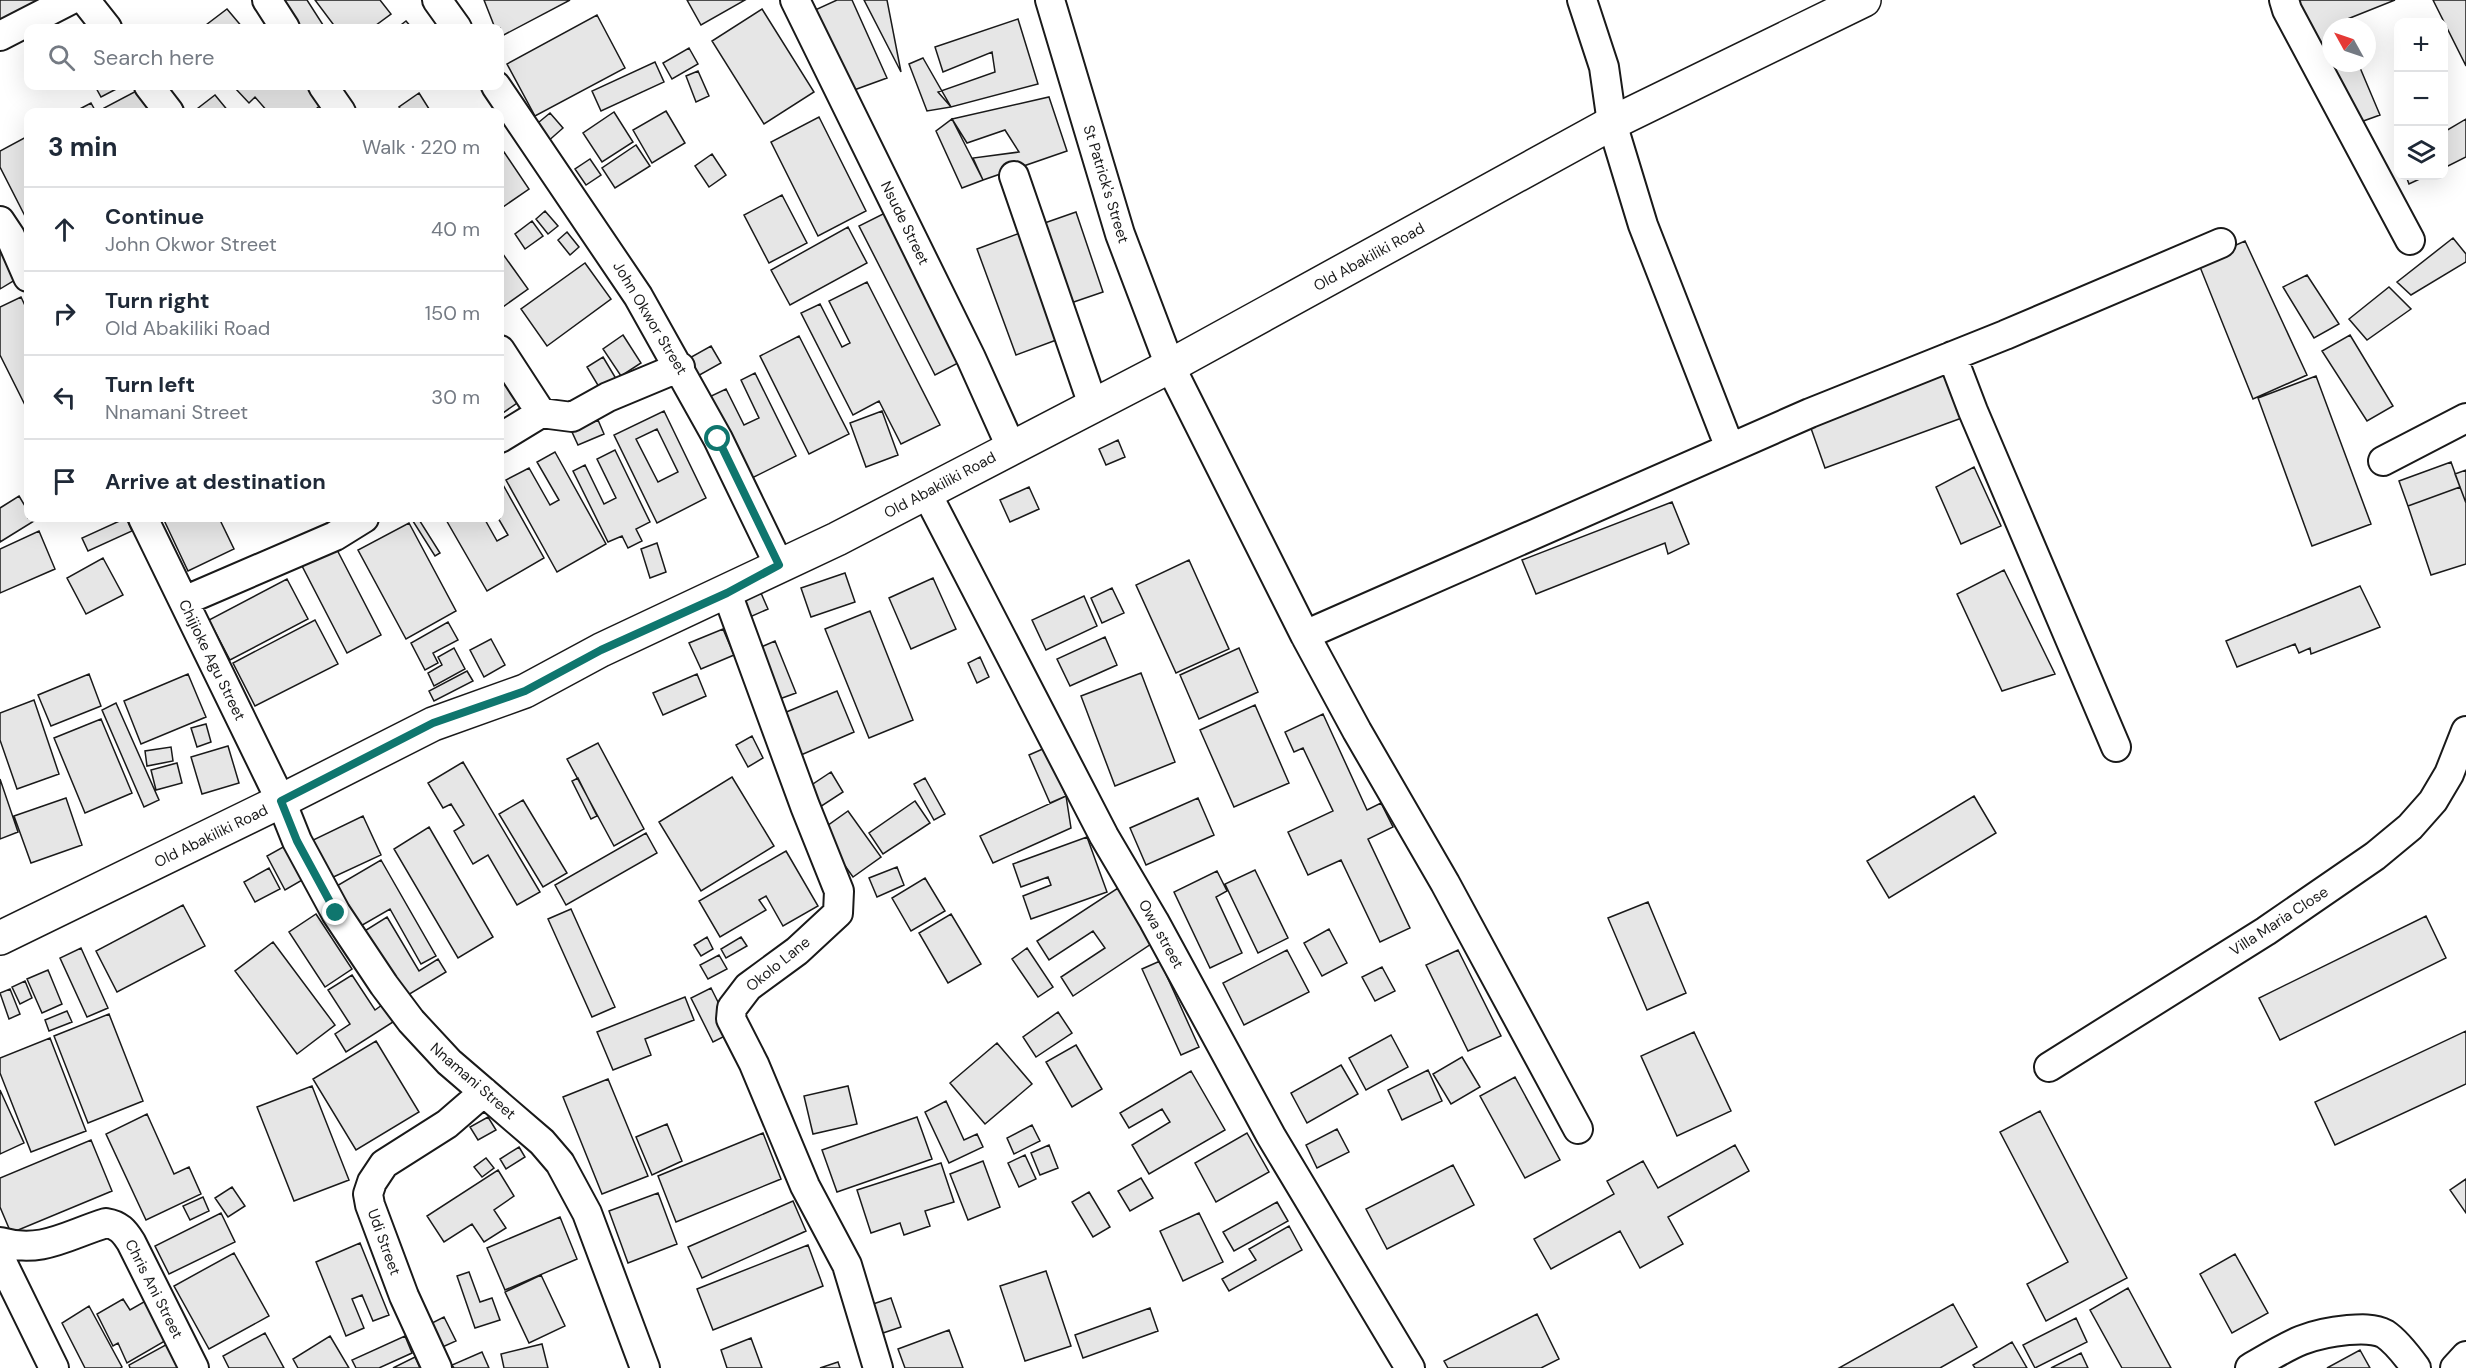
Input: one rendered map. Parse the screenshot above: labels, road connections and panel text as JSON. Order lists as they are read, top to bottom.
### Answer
{
  "streets": {
    "main road": ["Old Abakiliki Road"],
    "street": [
      "St Patrick's Street",
      "Nsude Street",
      "John Okwor Street",
      "Chijioke Agu Street",
      "Villa Maria Close",
      "Owa street",
      "Okolo Lane",
      "Nnamani Street",
      "Udi Street",
      "Chris Ani Street"
    ]
  },
  "crossings": [
    ["St Patrick's Street", "Old Abakiliki Road"],
    ["Nsude Street", "Old Abakiliki Road"],
    ["Old Abakiliki Road", "John Okwor Street"],
    ["Old Abakiliki Road", "Chijioke Agu Street"],
    ["Old Abakiliki Road", "Owa street"],
    ["Old Abakiliki Road", "Okolo Lane"],
    ["Old Abakiliki Road", "Nnamani Street"],
    ["Chijioke Agu Street", "Nnamani Street"],
    ["Nnamani Street", "Udi Street"]
  ],
  "north": "top left",
  "page": {
    "map_buttons": ["+", "−"],
    "search": "Search here",
    "heading": ["3 min", "Walk · 220 m"],
    "list": [
      ["Continue", "John Okwor Street", "40 m"],
      ["Turn right", "Old Abakiliki Road", "150 m"],
      ["Turn left", "Nnamani Street", "30 m"],
      "Arrive at destination"
    ]
  }
}
